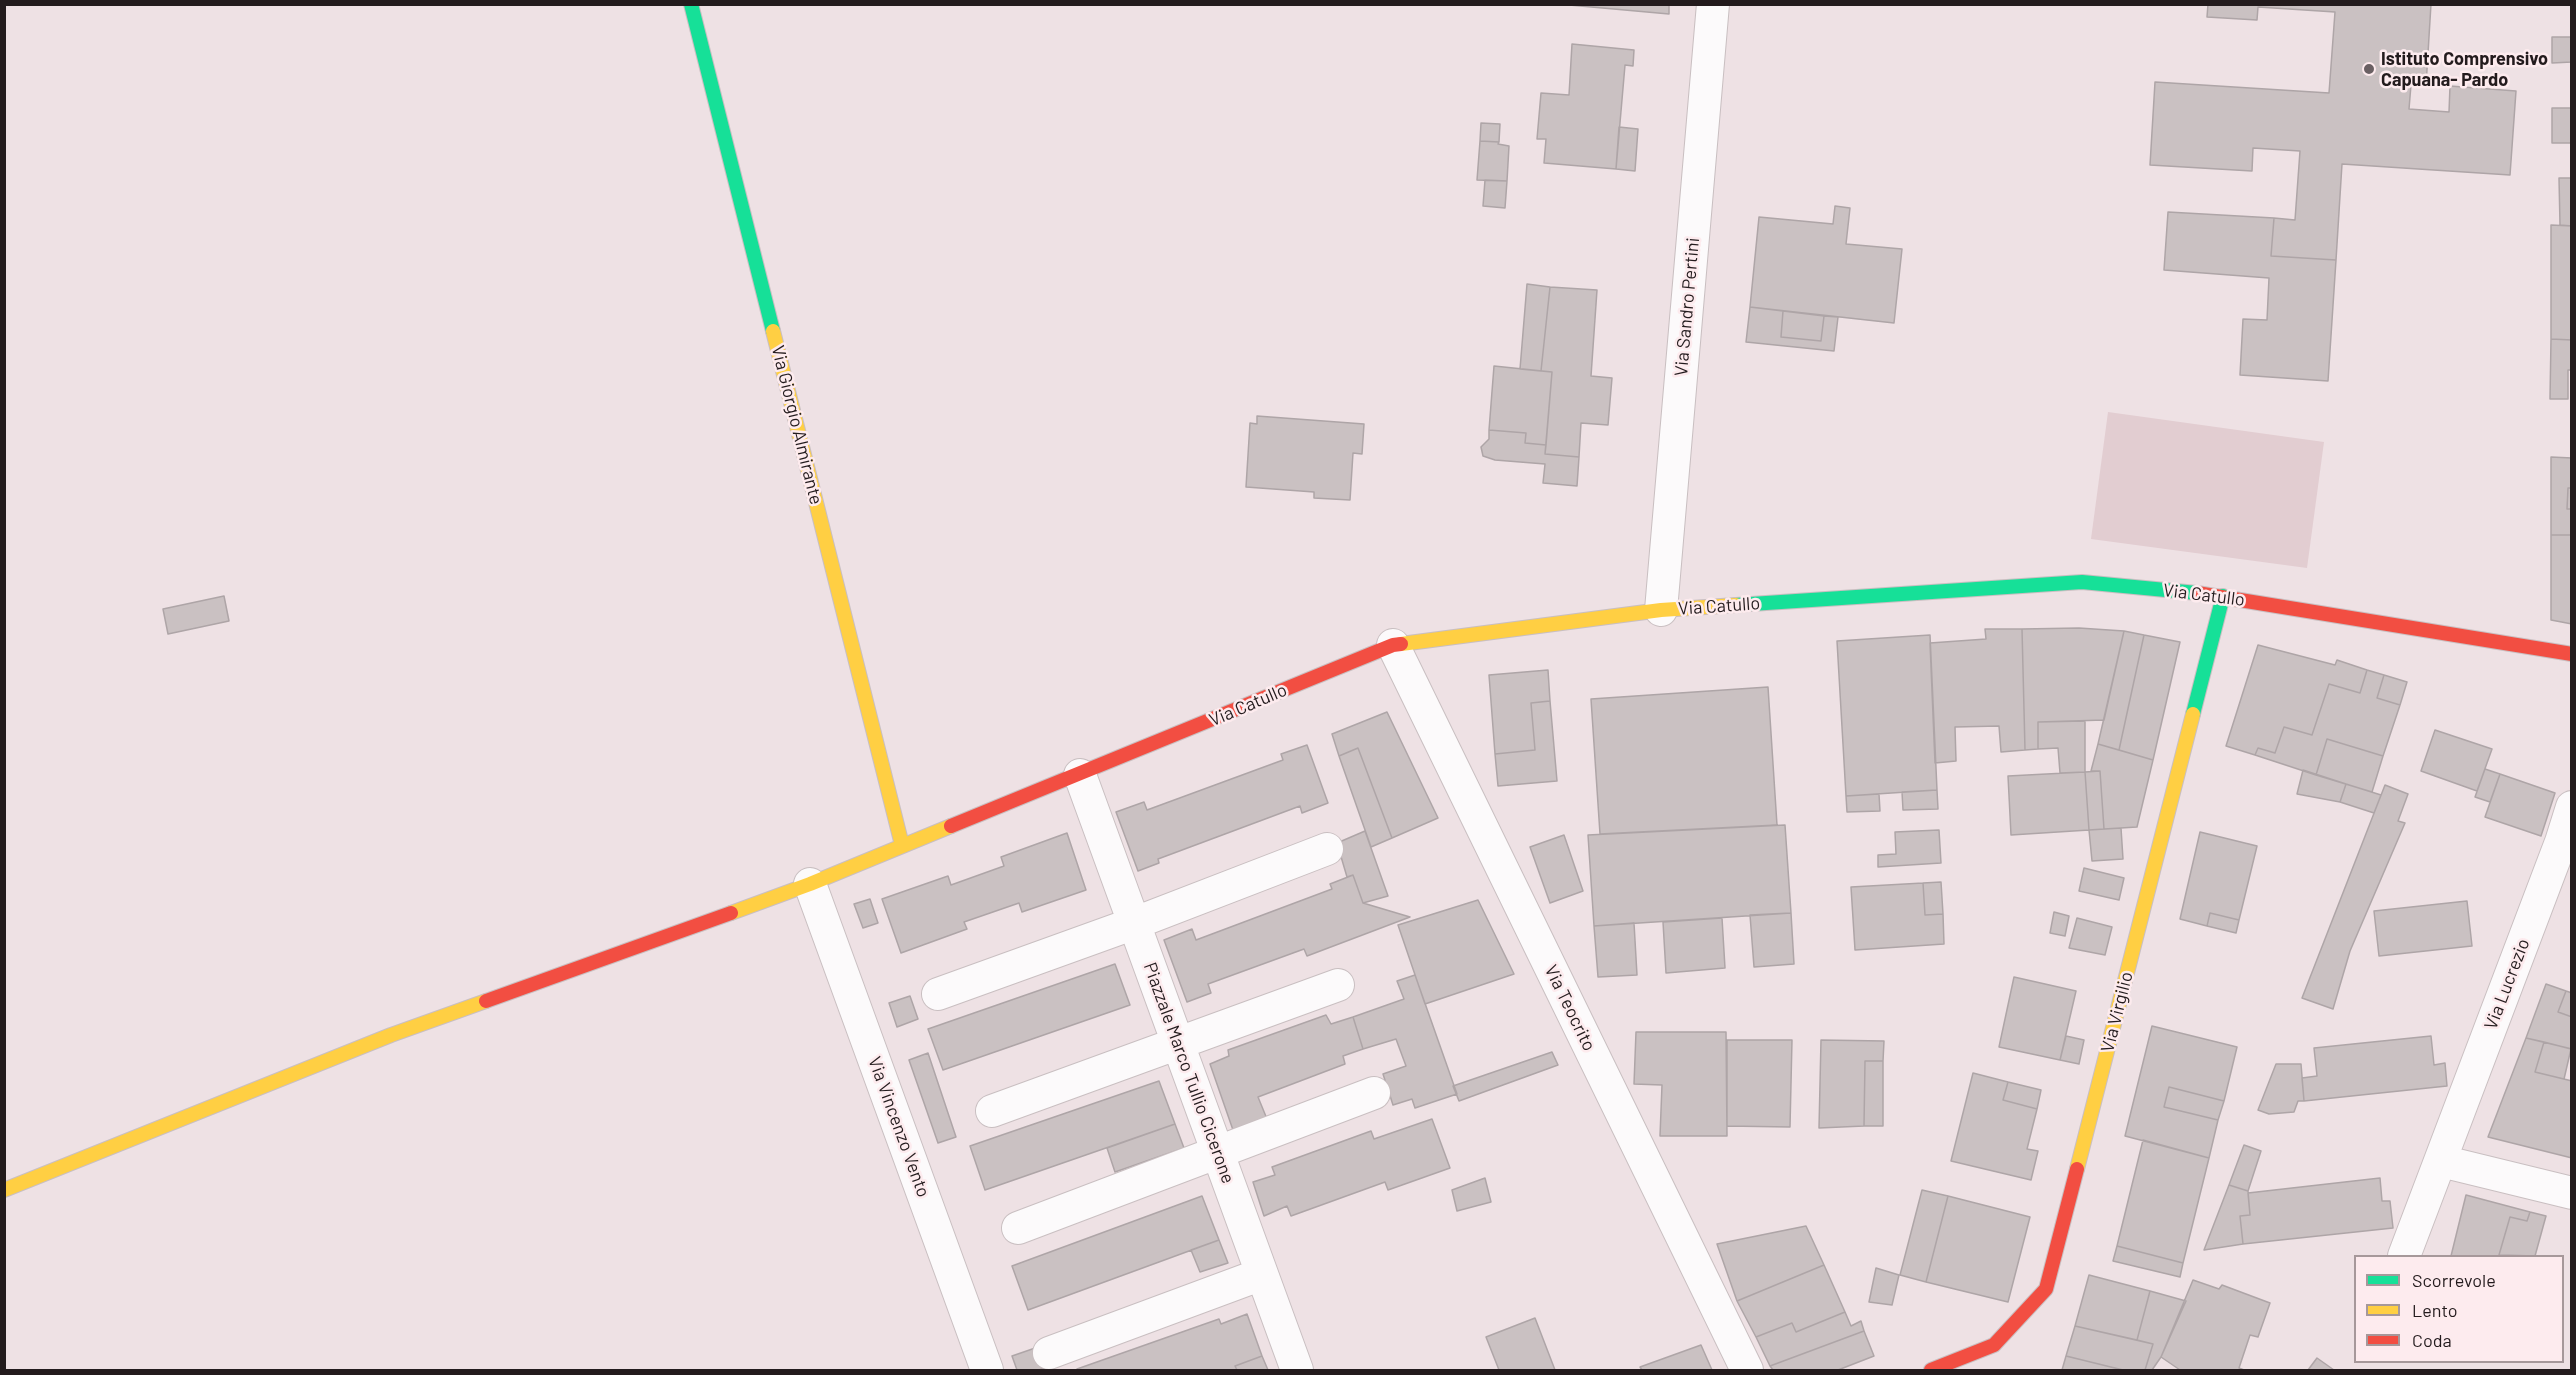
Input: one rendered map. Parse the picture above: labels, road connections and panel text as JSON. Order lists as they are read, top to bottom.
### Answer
{
  "streets": {
    "street": [
      "Via Sandro Pertini",
      "Via Giorgio Almirante",
      "Via Catullo",
      "Via Lucrezio",
      "Via Teocrito",
      "Via Virgilio",
      "Piazzale Marco Tullio Cicerone",
      "Via Vincenzo Vento"
    ]
  },
  "crossings": [
    ["Via Sandro Pertini", "Via Catullo"],
    ["Via Giorgio Almirante", "Via Catullo"],
    ["Via Catullo", "Via Teocrito"],
    ["Via Catullo", "Via Virgilio"],
    ["Via Catullo", "Piazzale Marco Tullio Cicerone"],
    ["Via Catullo", "Via Vincenzo Vento"]
  ],
  "places": ["Istituto Comprensivo Capuana- Pardo"],
  "legend": ["Scorrevole", "Lento", "Coda"]
}
